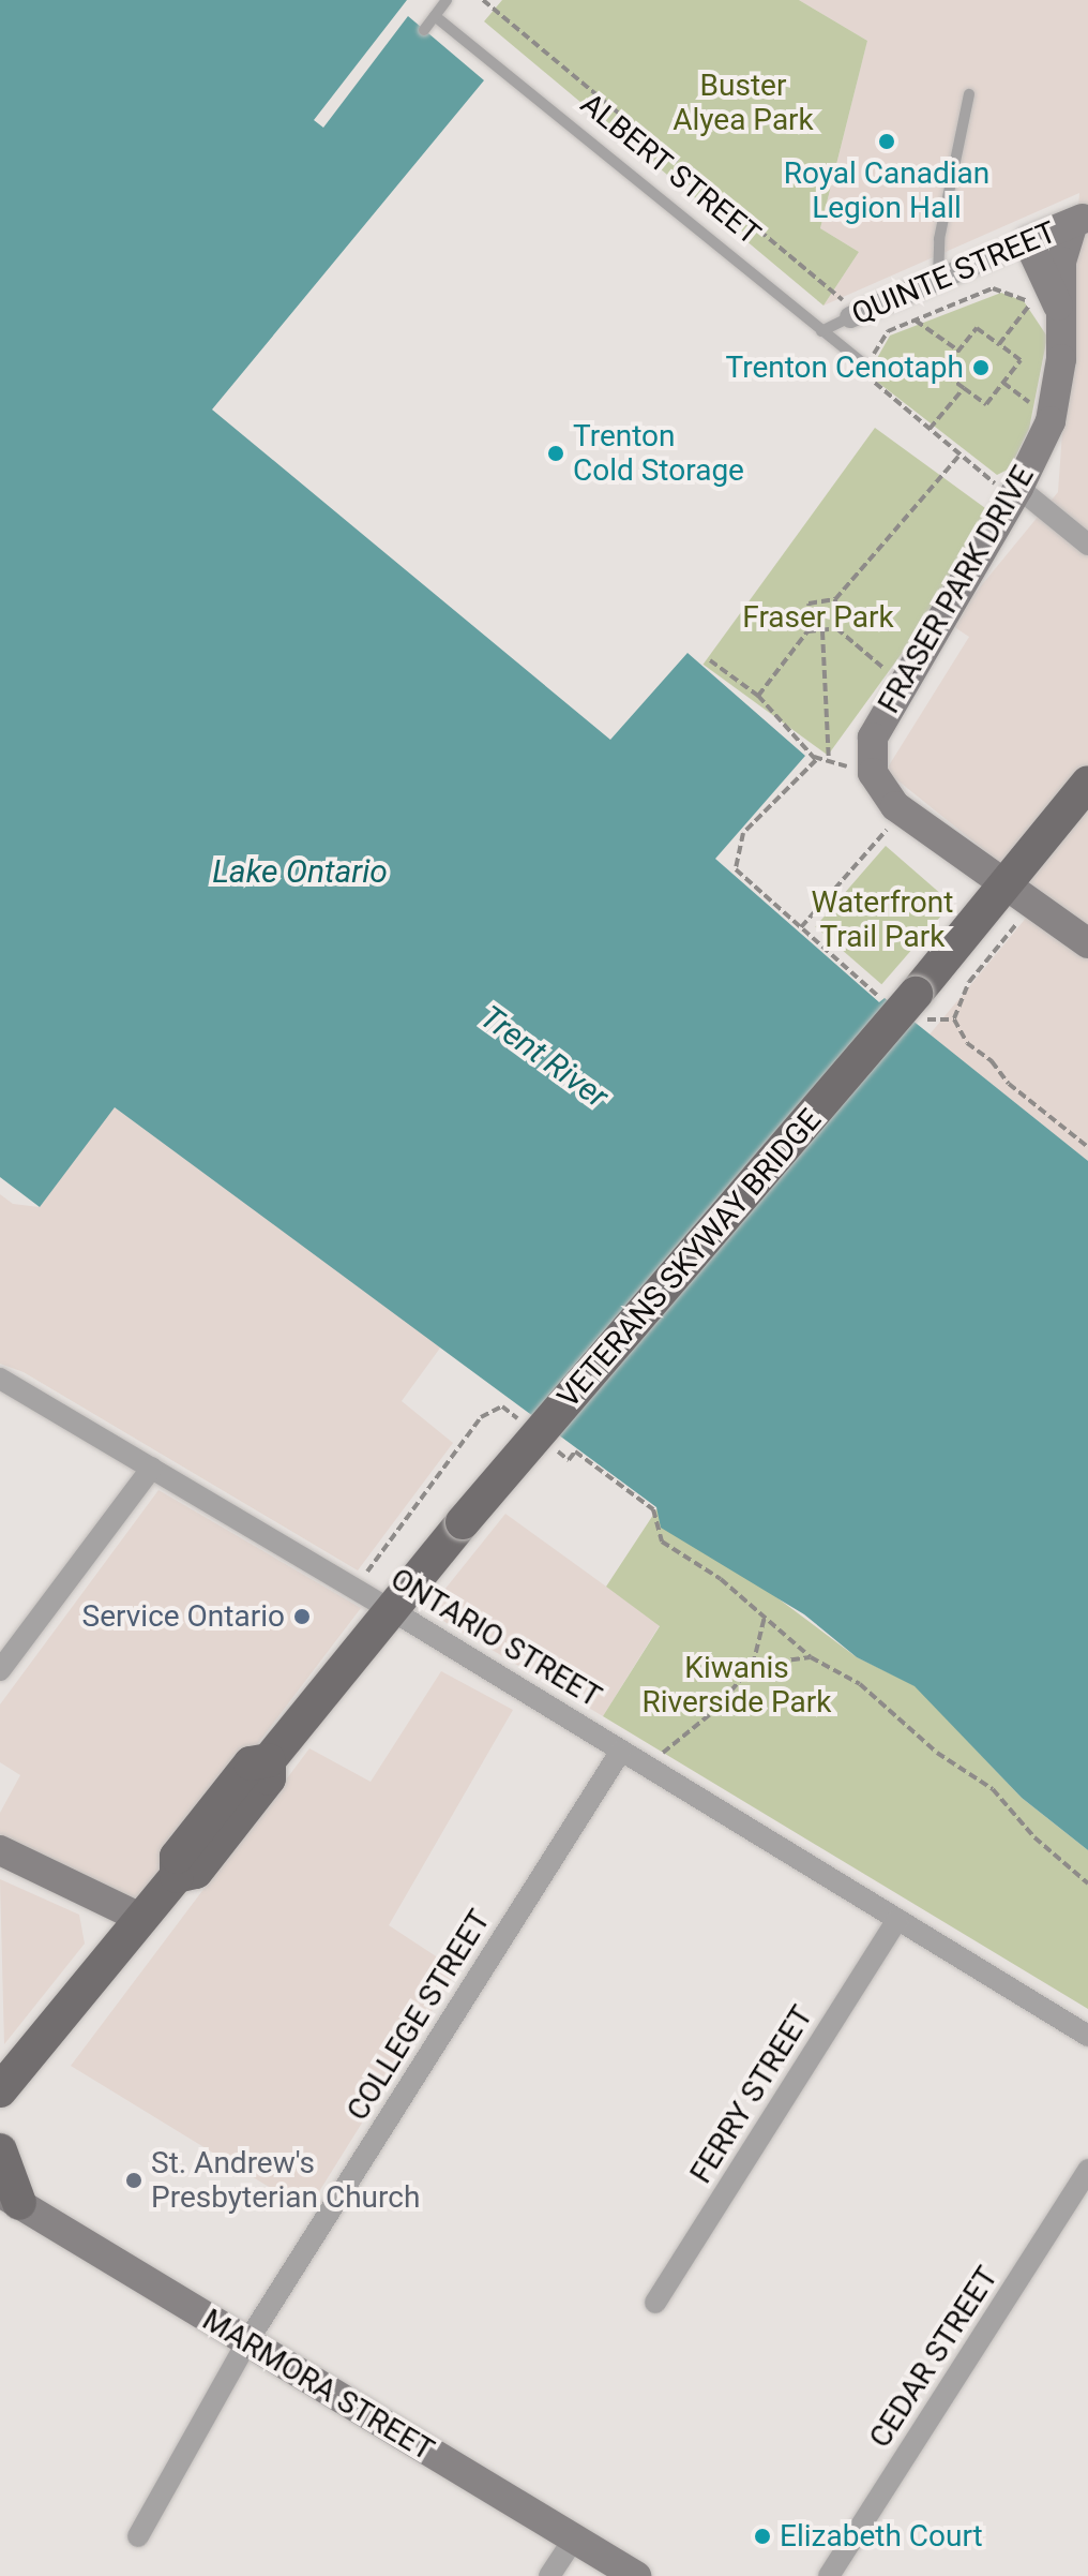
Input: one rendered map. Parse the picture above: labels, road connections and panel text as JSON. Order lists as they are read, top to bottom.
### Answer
{
  "streets": {
    "main road": ["VETERANS SKYWAY BRIDGE"],
    "street": [
      "QUINTE STREET",
      "FRASER PARK DRIVE",
      "ONTARIO STREET",
      "COLLEGE STREET",
      "FERRY STREET",
      "CEDAR STREET",
      "MARMORA STREET"
    ],
    "lane": ["ALBERT STREET"]
  },
  "crossings": [
    ["ALBERT STREET", "QUINTE STREET"],
    ["QUINTE STREET", "FRASER PARK DRIVE"],
    ["FRASER PARK DRIVE", "VETERANS SKYWAY BRIDGE"],
    ["VETERANS SKYWAY BRIDGE", "ONTARIO STREET"],
    ["ONTARIO STREET", "COLLEGE STREET"],
    ["ONTARIO STREET", "FERRY STREET"],
    ["COLLEGE STREET", "MARMORA STREET"]
  ],
  "water": ["Lake Ontario", "Trent River"],
  "parks": [
    "Buster Alyea Park",
    "Fraser Park",
    "Waterfront Trail Park",
    "Kiwanis Riverside Park"
  ],
  "places": [
    "Royal Canadian Legion Hall",
    "Trenton Cenotaph",
    "Trenton Cold Storage",
    "Service Ontario",
    "St. Andrew's Presbyterian Church",
    "Elizabeth Court"
  ]
}
